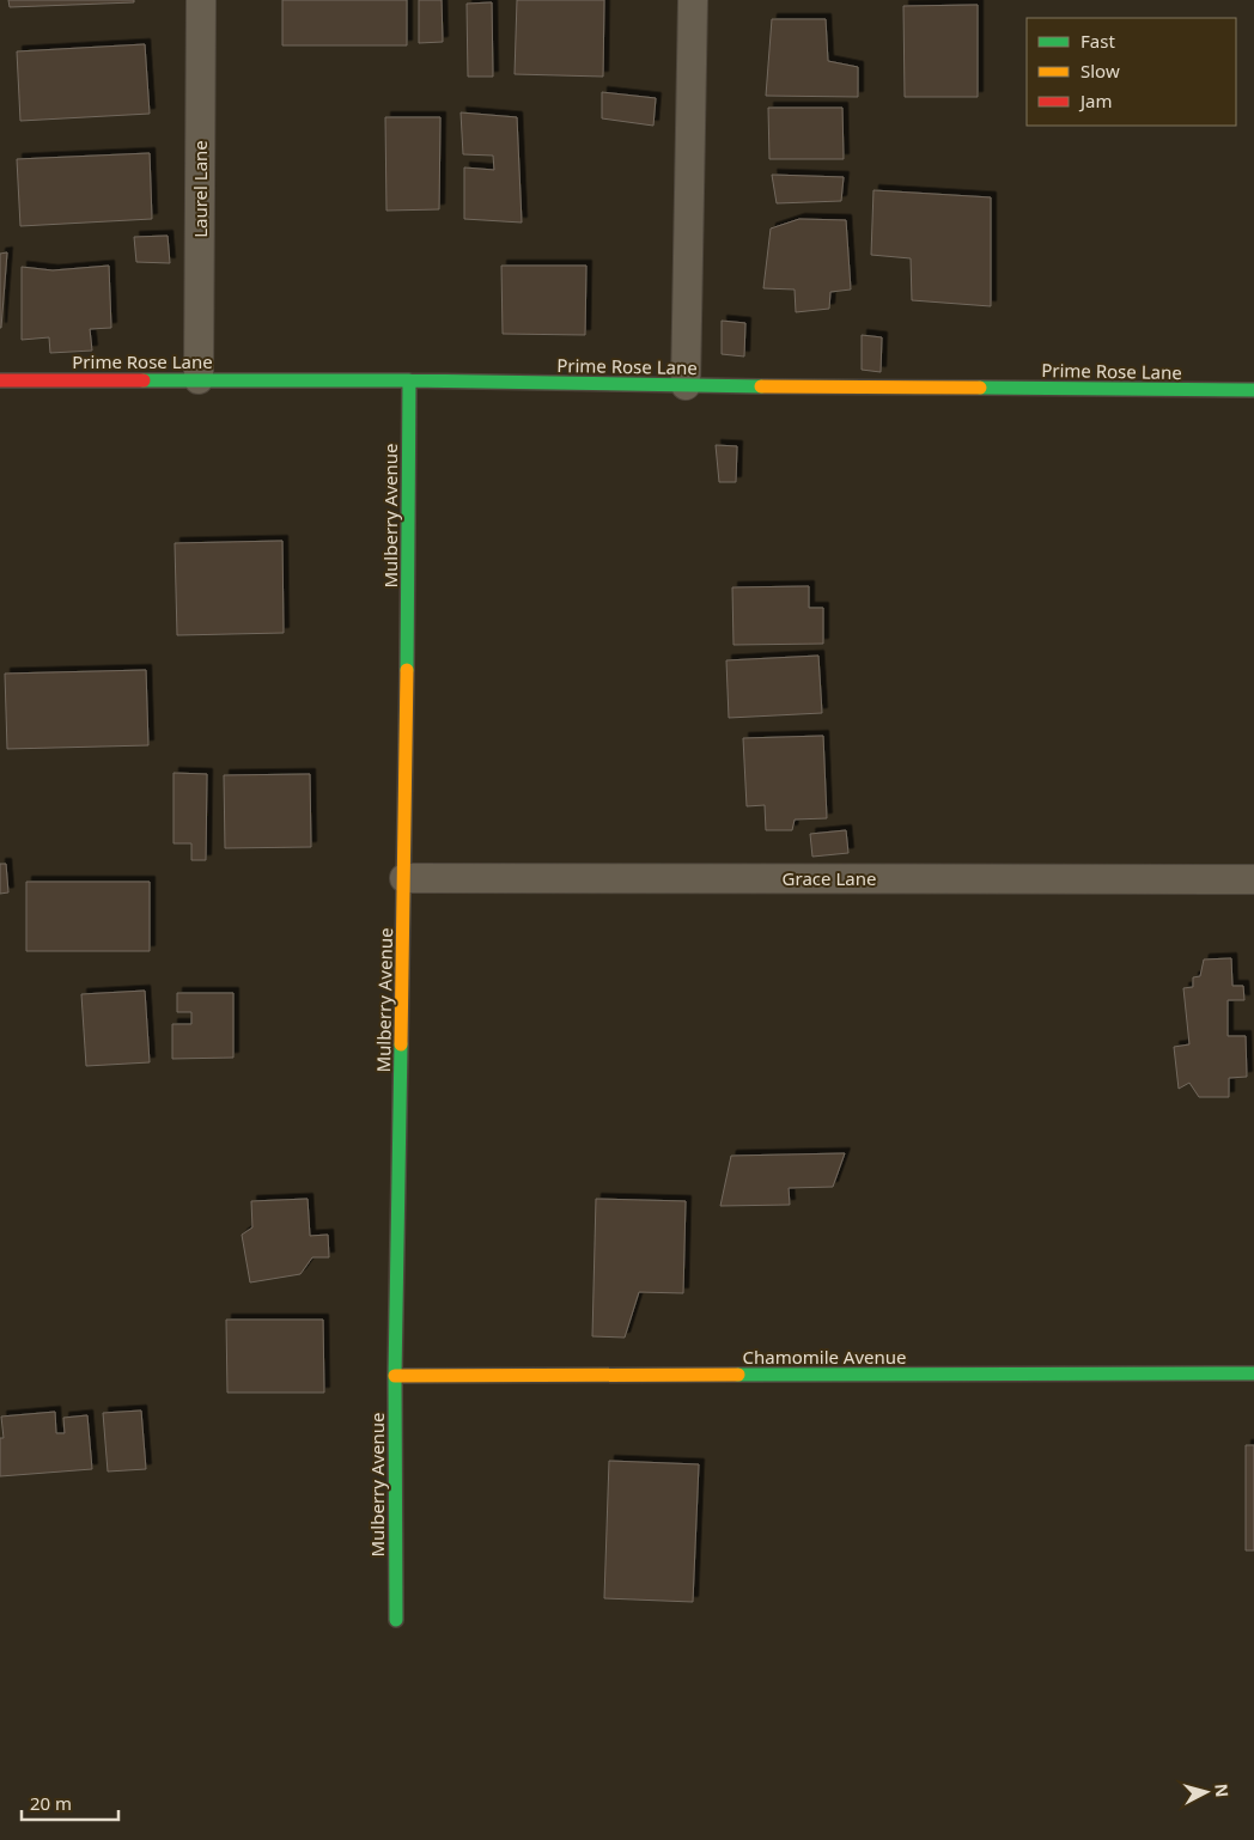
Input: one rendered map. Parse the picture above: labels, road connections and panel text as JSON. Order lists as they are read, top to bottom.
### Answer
{
  "streets": {
    "street": [
      "Laurel Lane",
      "Prime Rose Lane",
      "Mulberry Avenue",
      "Grace Lane",
      "Chamomile Avenue"
    ]
  },
  "crossings": [
    ["Laurel Lane", "Prime Rose Lane"],
    ["Prime Rose Lane", "Mulberry Avenue"],
    ["Mulberry Avenue", "Grace Lane"],
    ["Mulberry Avenue", "Chamomile Avenue"]
  ],
  "legend": ["Fast", "Slow", "Jam"],
  "scale_bar": "20 m",
  "north": "right"
}
